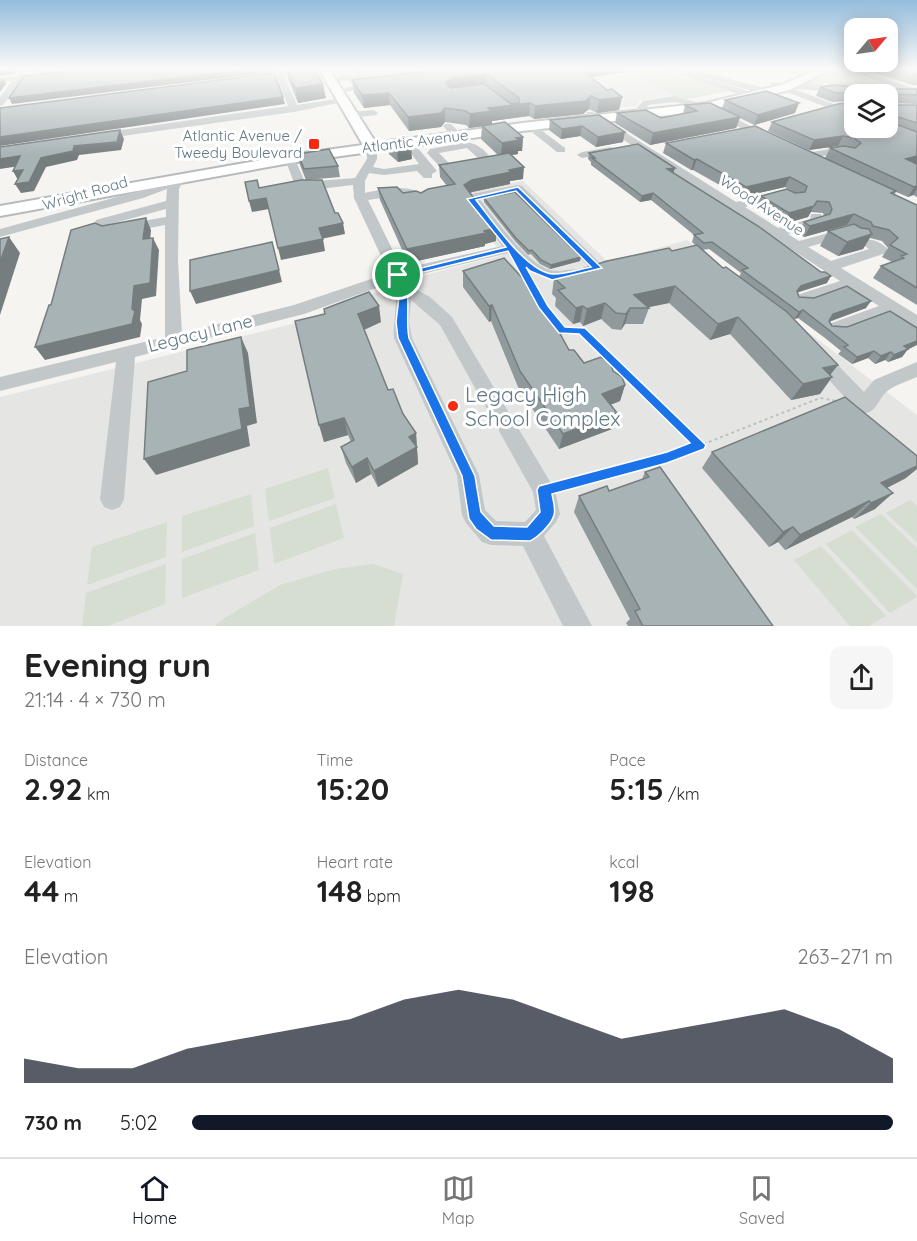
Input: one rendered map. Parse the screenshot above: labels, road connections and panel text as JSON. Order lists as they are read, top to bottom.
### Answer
{
  "streets": {
    "main road": ["Atlantic Avenue"],
    "street": ["Wright Road", "Wood Avenue", "Legacy Lane"]
  },
  "crossings": [
    ["Atlantic Avenue", "Wright Road"],
    ["Atlantic Avenue", "Wood Avenue"]
  ],
  "places": {
    "transit": ["Atlantic Avenue / Tweedy Boulevard"],
    "other": ["Legacy High School Complex"]
  },
  "north": "top right",
  "page": {
    "heading": ["Evening run", "21:14 · 4 × 730 m"],
    "stats": [
      ["Distance", "2.92 km"],
      ["Time", "15:20"],
      ["Pace", "5:15 /km"],
      ["Elevation", "44 m"],
      ["Heart rate", "148 bpm"],
      ["kcal", "198"]
    ],
    "chart": ["Elevation", "263–271 m"],
    "list": [
      {
        "name": "730 m",
        "note": "5:02"
      }
    ],
    "tabs": ["Home", "Map", "Saved"]
  }
}
